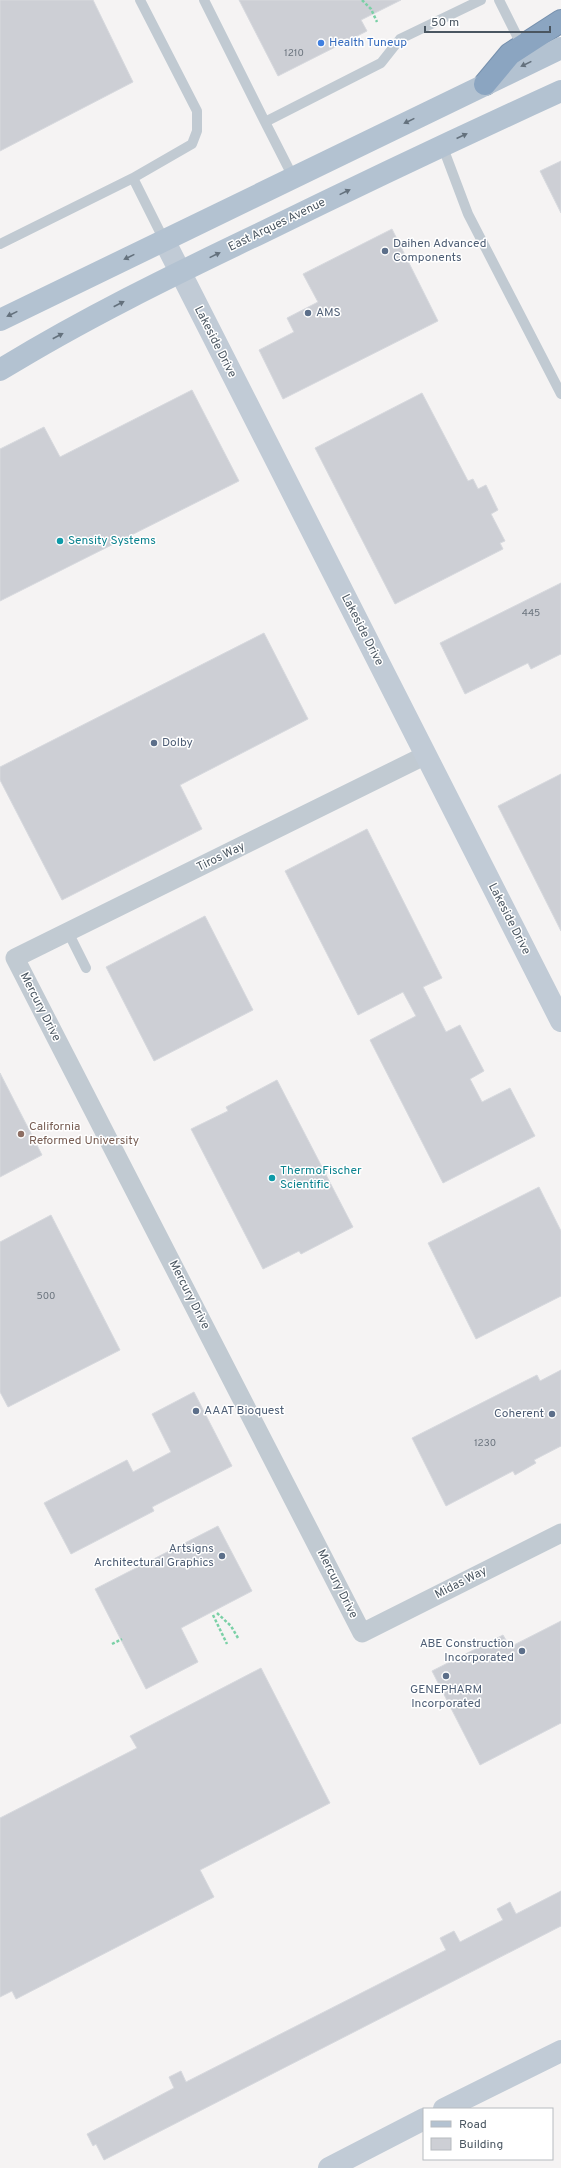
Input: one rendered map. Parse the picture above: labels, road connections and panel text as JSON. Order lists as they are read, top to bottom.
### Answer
{
  "streets": {
    "main road": ["East Arques Avenue"],
    "street": [
      "Lakeside Drive",
      "Tiros Way",
      "Mercury Drive",
      "Midas Way"
    ]
  },
  "crossings": [
    ["East Arques Avenue", "Lakeside Drive"],
    ["Lakeside Drive", "Tiros Way"],
    ["Tiros Way", "Mercury Drive"],
    ["Mercury Drive", "Midas Way"]
  ],
  "places": [
    "Health Tuneup",
    "Daihen Advanced Components",
    "AMS",
    "Sensity Systems",
    "Dolby",
    "California Reformed University",
    "ThermoFischer Scientific",
    "AAAT Bioquest",
    "Coherent",
    "Artsigns Architectural Graphics",
    "ABE Construction Incorporated",
    "GENEPHARM Incorporated"
  ],
  "house_numbers": [
    "1210",
    "445",
    "500",
    "1230"
  ],
  "legend": ["Road", "Building"],
  "scale_bar": "50 m"
}
